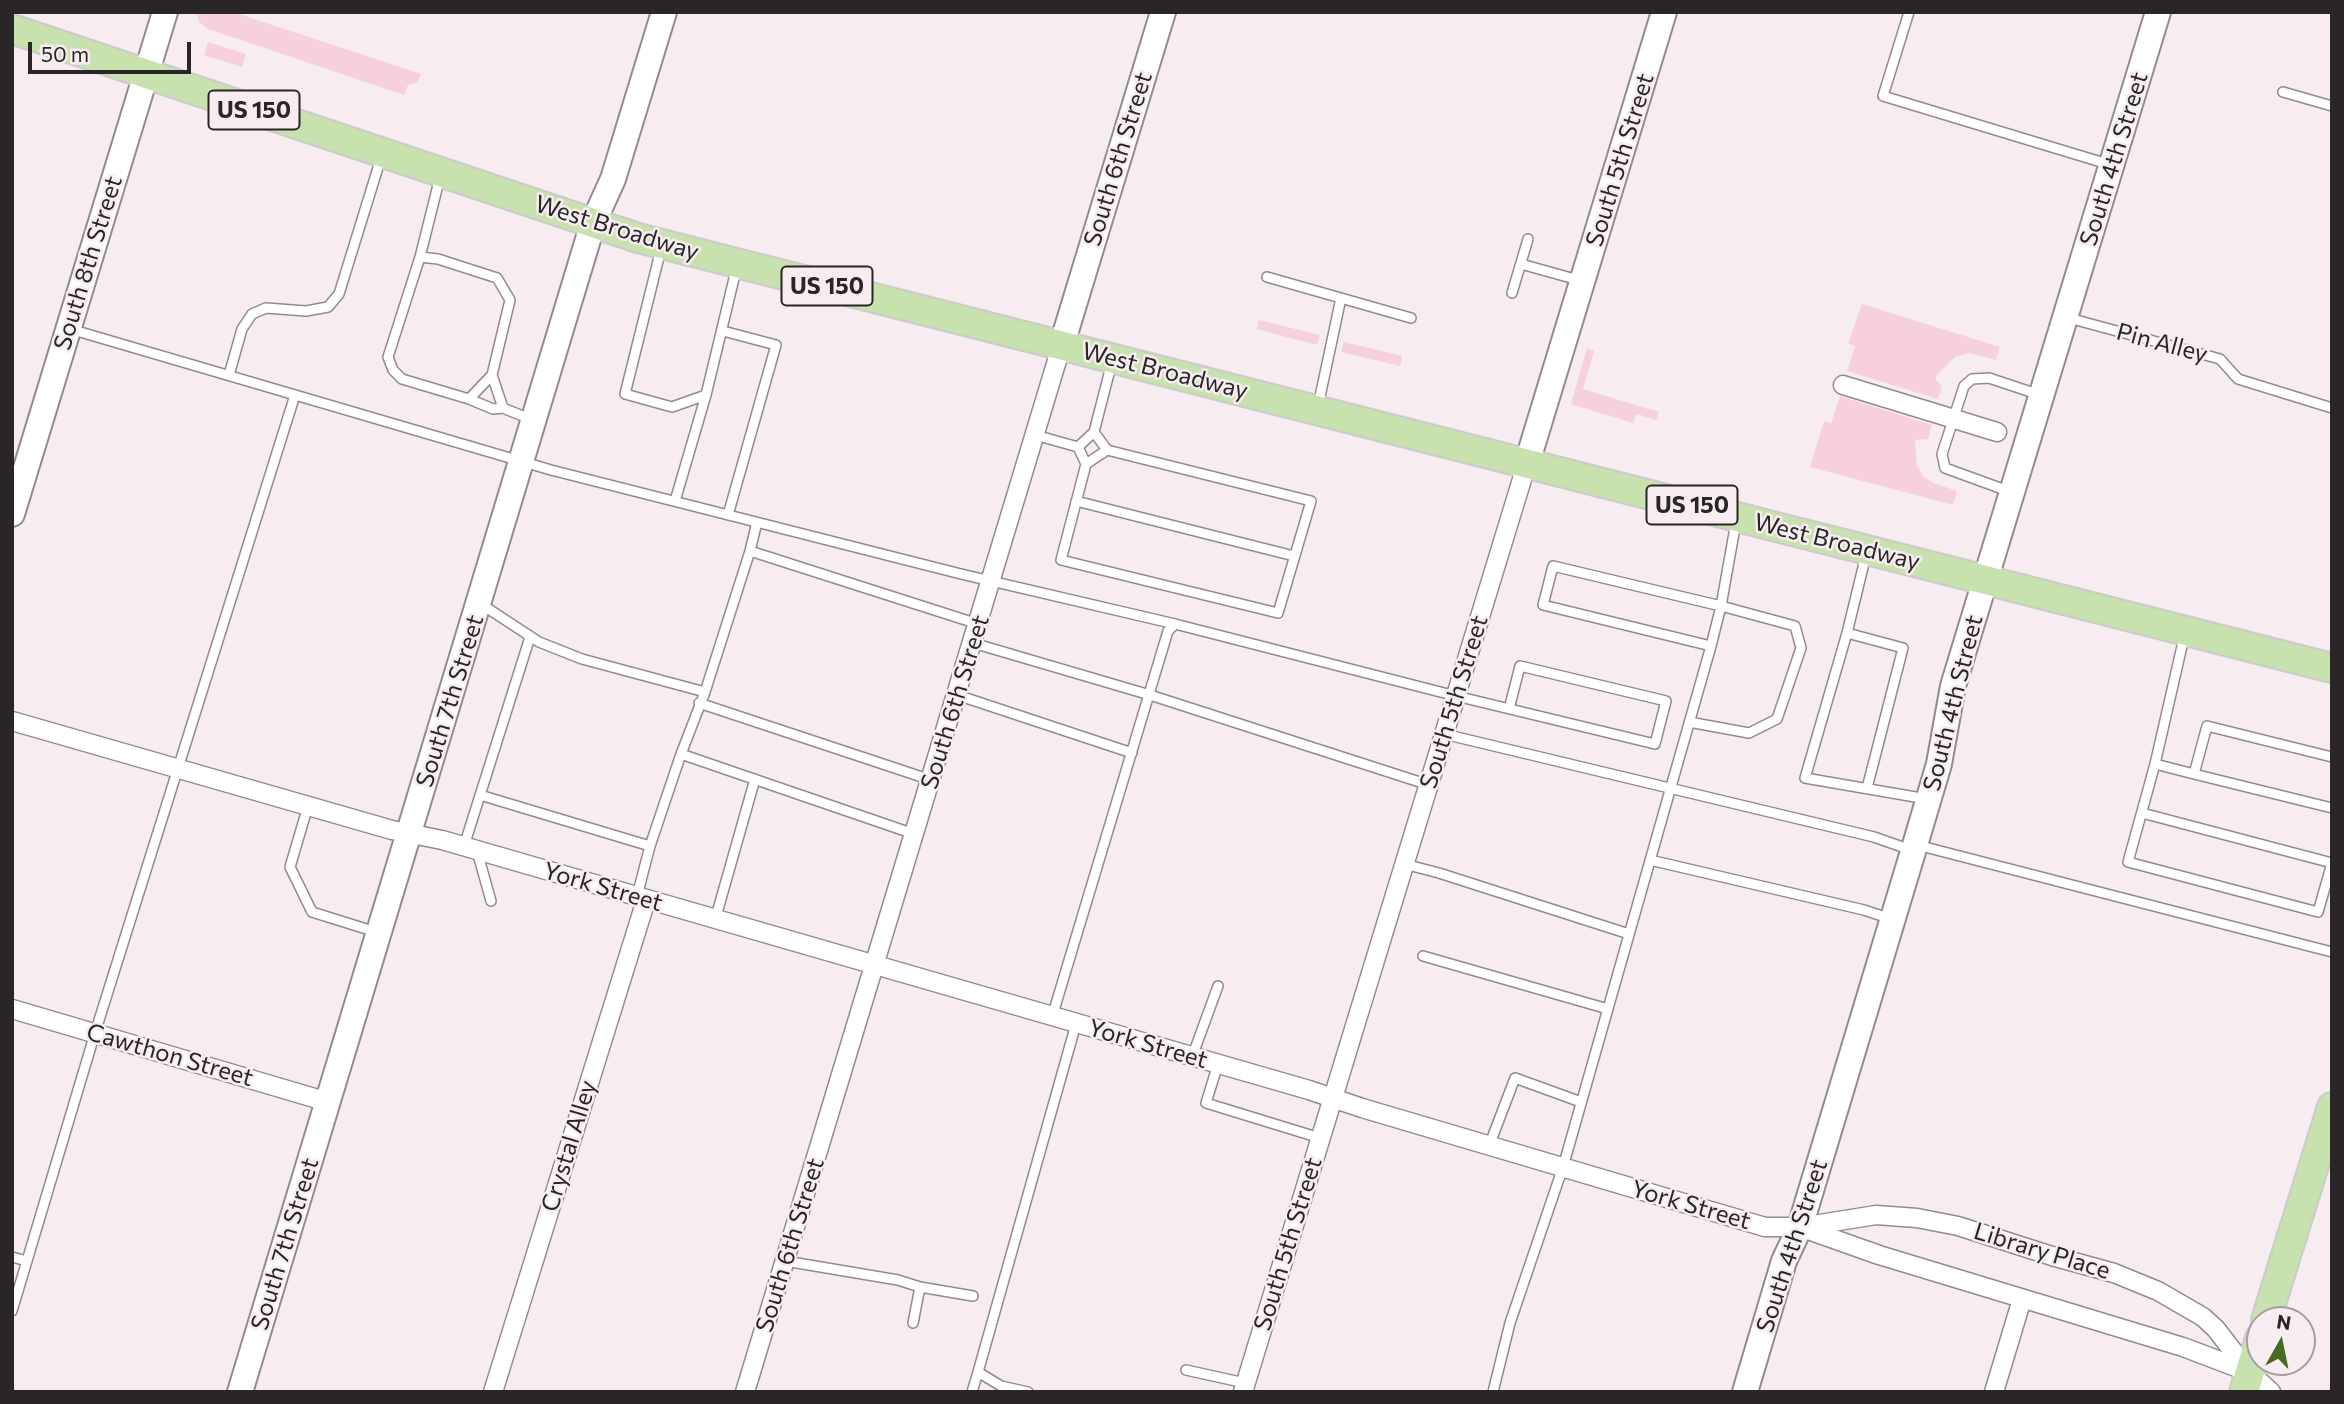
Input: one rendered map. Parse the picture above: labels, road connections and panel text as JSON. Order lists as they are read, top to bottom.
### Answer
{
  "streets": {
    "main road": ["US 150", "West Broadway"],
    "street": [
      "South 6th Street",
      "South 4th Street",
      "South 5th Street",
      "South 8th Street",
      "South 7th Street",
      "York Street",
      "Cawthon Street",
      "Crystal Alley",
      "Library Place"
    ],
    "lane": ["Pin Alley"]
  },
  "crossings": [
    ["South 6th Street", "West Broadway"],
    ["South 6th Street", "York Street"],
    ["South 4th Street", "West Broadway"],
    ["South 4th Street", "Pin Alley"],
    ["South 4th Street", "York Street"],
    ["South 4th Street", "Library Place"],
    ["South 5th Street", "West Broadway"],
    ["South 5th Street", "York Street"],
    ["West Broadway", "South 8th Street"],
    ["West Broadway", "South 7th Street"],
    ["South 7th Street", "York Street"],
    ["South 7th Street", "Cawthon Street"],
    ["York Street", "Crystal Alley"],
    ["York Street", "Library Place"]
  ],
  "scale_bar": "50 m",
  "north": "top"
}
